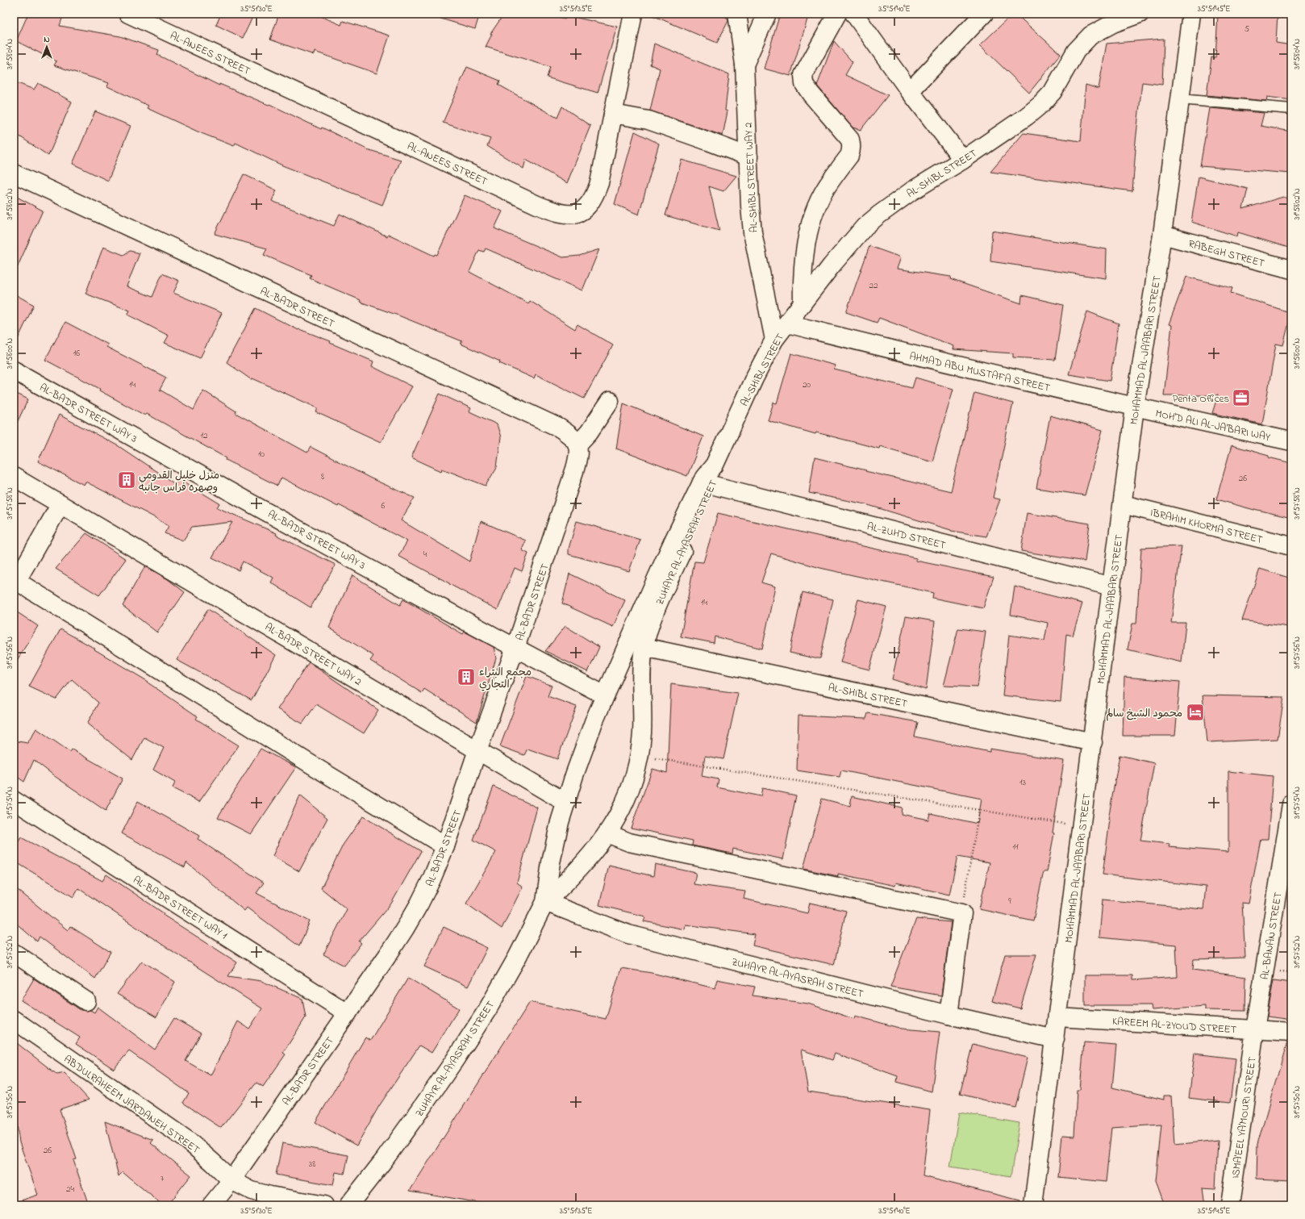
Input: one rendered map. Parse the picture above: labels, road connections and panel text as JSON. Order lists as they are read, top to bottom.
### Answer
{
  "streets": {
    "street": [
      "AL-ANEES STREET",
      "AL-SHIBL STREET",
      "AL-SHIBL STREET WAY 2",
      "RABEGH STREET",
      "AL-BADR STREET",
      "MOHAMMAD AL-JA'ABARI STREET",
      "AHMAD ABU MUSTAFA STREET",
      "AL-BADR STREET WAY 3",
      "MOH'D ALI AL-JA'BARI WAY",
      "IBRAHIM KHORMA STREET",
      "AL-ZUHD STREET",
      "ZUHAYR AL-AYASRAH STREET",
      "AL-BADR STREET WAY 2",
      "AL-BADR STREET WAY 1",
      "AL-BANAN STREET",
      "KAREEM AL-ZYOUD STREET",
      "ABDULRAHEEM JARDANEH STREET",
      "ISMA'EEL YA'MOURI STREET"
    ]
  },
  "crossings": [
    ["AL-SHIBL STREET", "AL-SHIBL STREET WAY 2"],
    ["AL-SHIBL STREET", "MOHAMMAD AL-JA'ABARI STREET"],
    ["AL-SHIBL STREET", "AHMAD ABU MUSTAFA STREET"],
    ["AL-SHIBL STREET", "ZUHAYR AL-AYASRAH STREET"],
    ["RABEGH STREET", "MOHAMMAD AL-JA'ABARI STREET"],
    ["AL-BADR STREET", "AL-BADR STREET WAY 3"],
    ["AL-BADR STREET", "AL-BADR STREET WAY 2"],
    ["AL-BADR STREET", "AL-BADR STREET WAY 1"],
    ["AL-BADR STREET", "ABDULRAHEEM JARDANEH STREET"],
    ["MOHAMMAD AL-JA'ABARI STREET", "AHMAD ABU MUSTAFA STREET"],
    ["MOHAMMAD AL-JA'ABARI STREET", "MOH'D ALI AL-JA'BARI WAY"],
    ["MOHAMMAD AL-JA'ABARI STREET", "IBRAHIM KHORMA STREET"],
    ["MOHAMMAD AL-JA'ABARI STREET", "AL-ZUHD STREET"],
    ["MOHAMMAD AL-JA'ABARI STREET", "ZUHAYR AL-AYASRAH STREET"],
    ["MOHAMMAD AL-JA'ABARI STREET", "KAREEM AL-ZYOUD STREET"],
    ["AHMAD ABU MUSTAFA STREET", "MOH'D ALI AL-JA'BARI WAY"],
    ["AL-BADR STREET WAY 3", "ZUHAYR AL-AYASRAH STREET"],
    ["AL-ZUHD STREET", "ZUHAYR AL-AYASRAH STREET"],
    ["ZUHAYR AL-AYASRAH STREET", "AL-BADR STREET WAY 2"],
    ["AL-BANAN STREET", "KAREEM AL-ZYOUD STREET"],
    ["AL-BANAN STREET", "ISMA'EEL YA'MOURI STREET"],
    ["KAREEM AL-ZYOUD STREET", "ISMA'EEL YA'MOURI STREET"]
  ],
  "places": {
    "office": ["Penta Offices"],
    "building": ["منزل خليل القدومي وصهره فراس جانبه", "مجمع البتراء التجاري"],
    "hotel": ["محمود الشيخ سالم"]
  },
  "house_numbers": [
    "5",
    "22",
    "16",
    "14",
    "20",
    "12",
    "10",
    "8",
    "26",
    "6",
    "4",
    "14",
    "13",
    "11",
    "9",
    "26",
    "38",
    "7",
    "24"
  ],
  "north": "top",
  "coordinates": [
    "35°51'30\"E",
    "35°51'35\"E",
    "35°51'40\"E",
    "35°51'45\"E",
    "31°58'04\"N",
    "31°58'02\"N",
    "31°58'00\"N",
    "31°57'58\"N",
    "31°57'56\"N",
    "31°57'54\"N",
    "31°57'52\"N",
    "31°57'50\"N"
  ]
}
